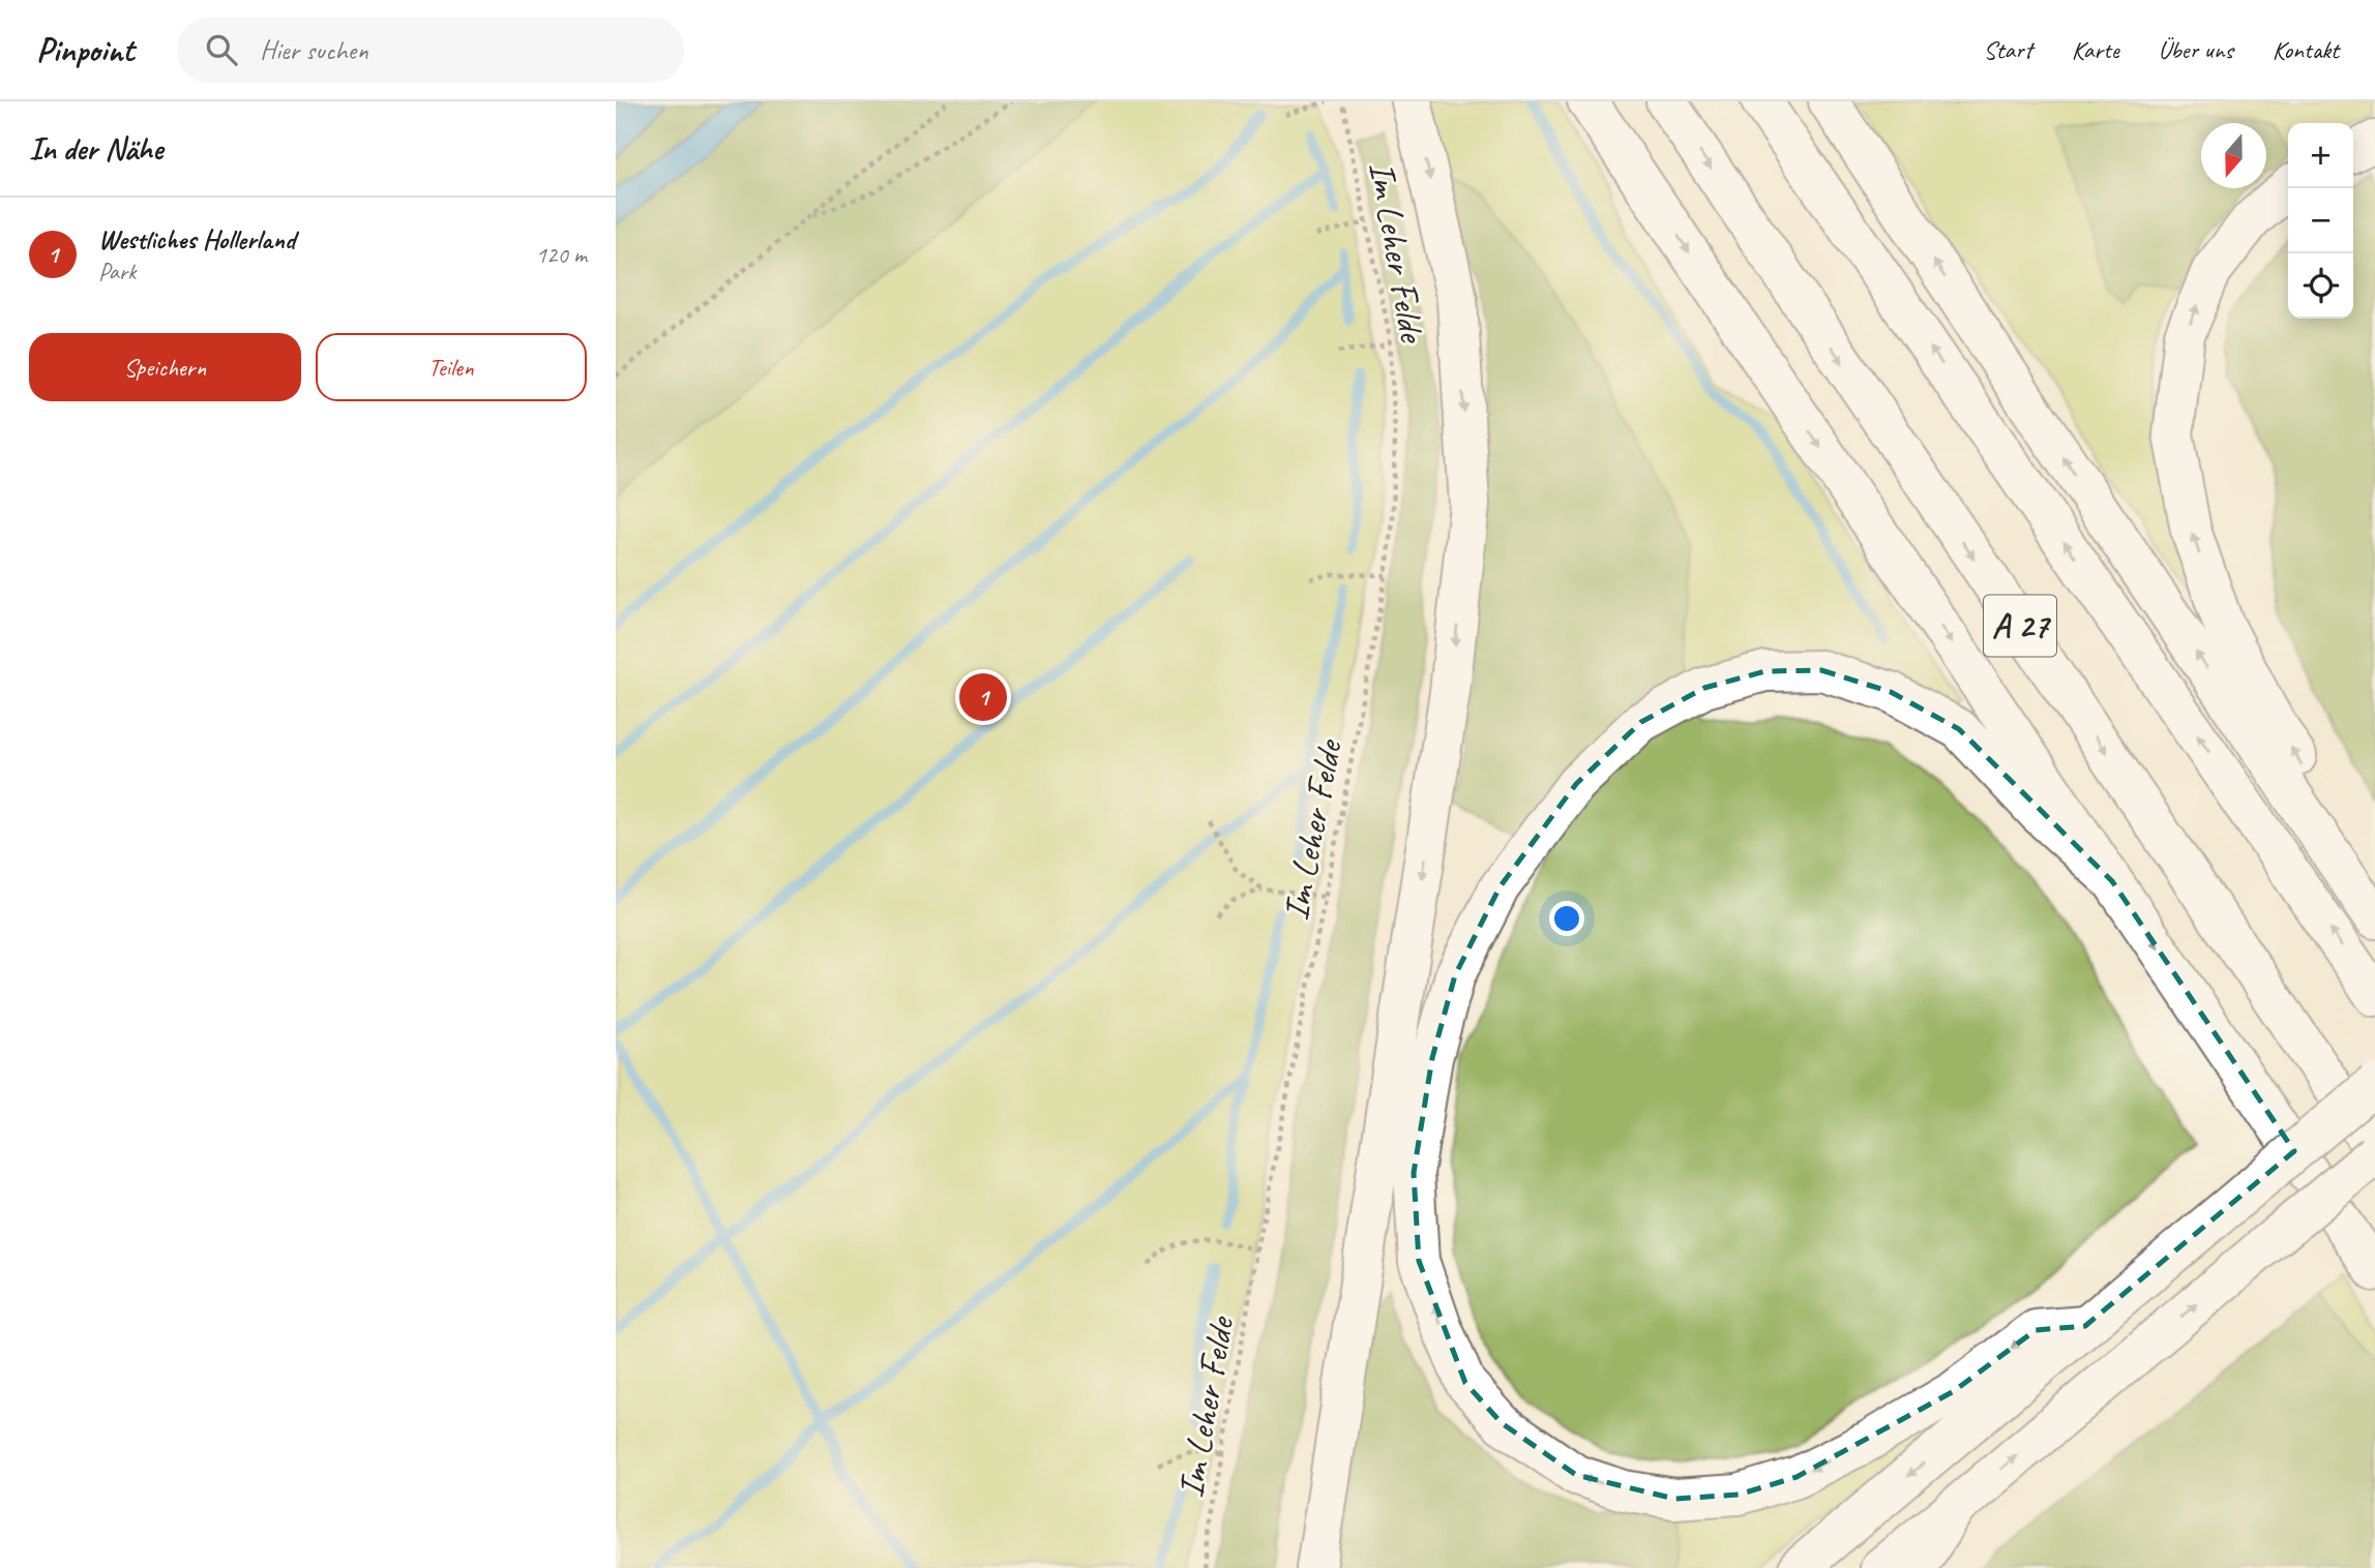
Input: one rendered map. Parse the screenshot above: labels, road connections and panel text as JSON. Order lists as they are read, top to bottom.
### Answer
{
  "streets": {
    "highway": ["A 27"],
    "path": ["Im Leher Felde"]
  },
  "north": "bottom",
  "page": {
    "header": "Pinpoint",
    "search": "Hier suchen",
    "nav": [
      "Start",
      "Karte",
      "Über uns",
      "Kontakt"
    ],
    "heading": "In der Nähe",
    "map_buttons": ["+", "−"],
    "list": [
      {
        "mark": "1",
        "name": "Westliches Hollerland",
        "note": "Park",
        "value": "120 m"
      }
    ],
    "buttons": ["Speichern", "Teilen"],
    "pins": "1"
  }
}
